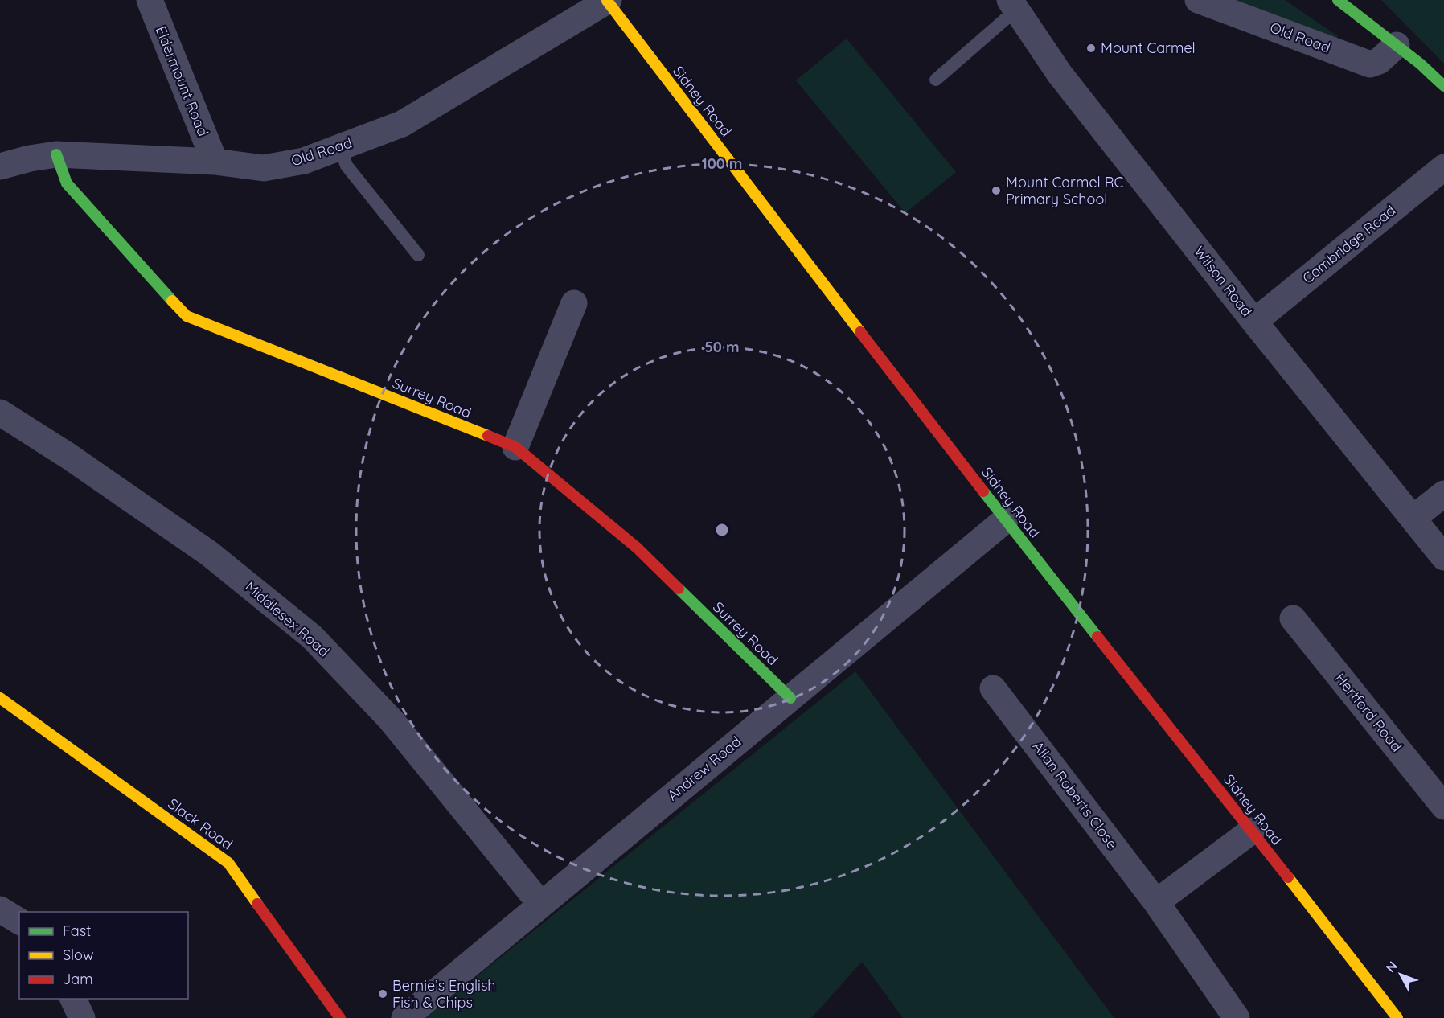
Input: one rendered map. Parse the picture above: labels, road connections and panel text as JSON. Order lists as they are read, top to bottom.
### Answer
{
  "streets": {
    "street": [
      "Old Road",
      "Eldermount Road",
      "Sidney Road",
      "Cambridge Road",
      "Wilson Road",
      "Surrey Road",
      "Middlesex Road",
      "Hertford Road",
      "Andrew Road",
      "Allan Roberts Close",
      "Slack Road"
    ]
  },
  "crossings": [
    ["Old Road", "Eldermount Road"],
    ["Old Road", "Sidney Road"],
    ["Old Road", "Surrey Road"],
    ["Sidney Road", "Andrew Road"],
    ["Cambridge Road", "Wilson Road"],
    ["Surrey Road", "Andrew Road"],
    ["Middlesex Road", "Andrew Road"]
  ],
  "places": ["Mount Carmel", "Mount Carmel RC Primary School", "Bernie’s English Fish & Chips"],
  "legend": ["Fast", "Slow", "Jam"],
  "north": "top left",
  "rings": ["100 m", "50 m"]
}
